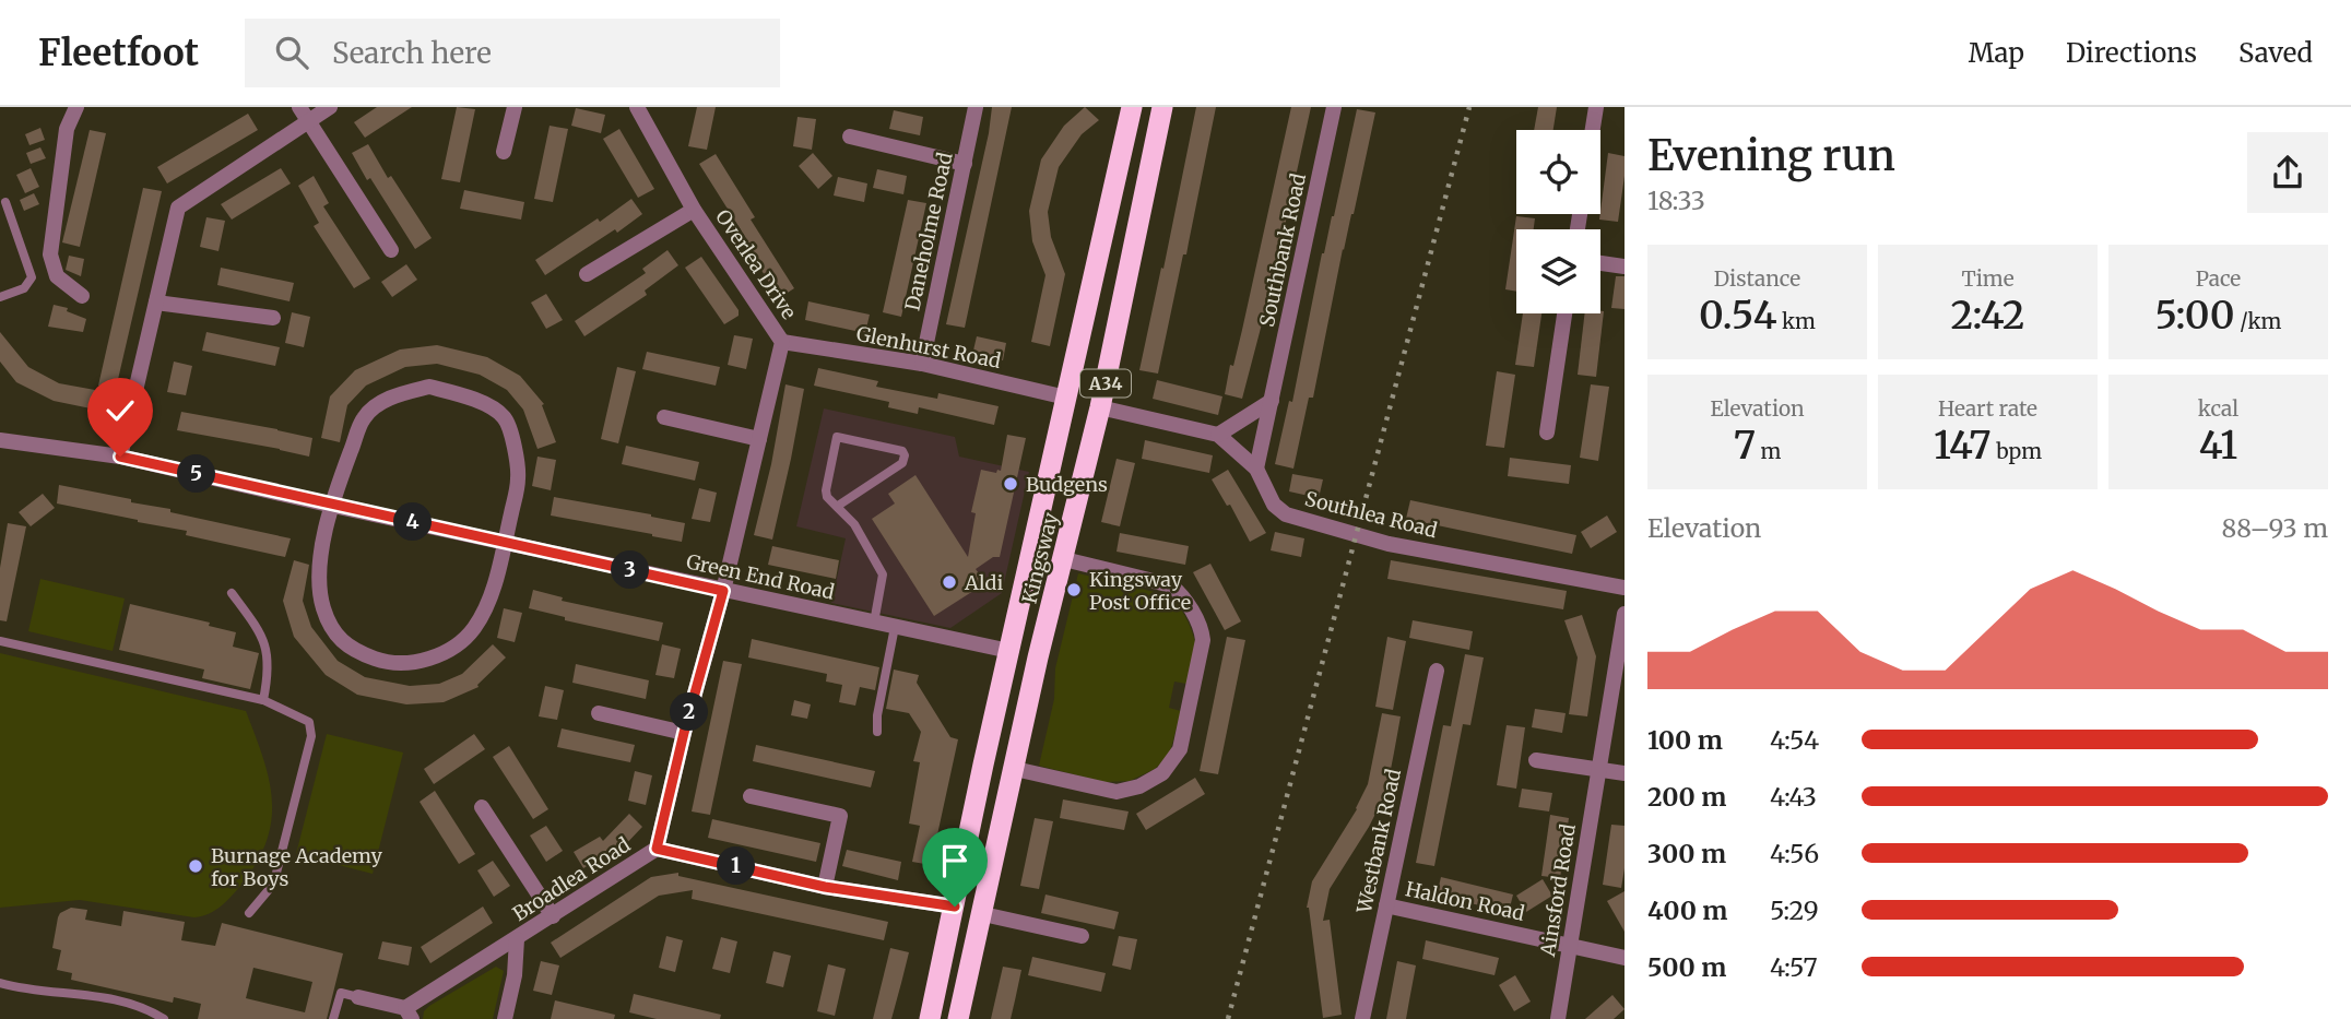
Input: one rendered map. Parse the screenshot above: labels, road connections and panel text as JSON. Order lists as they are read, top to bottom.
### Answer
{
  "streets": {
    "highway": ["A34", "Kingsway"],
    "street": [
      "Daneholme Road",
      "Southbank Road",
      "Overlea Drive",
      "Glenhurst Road",
      "Southlea Road",
      "Green End Road",
      "Westbank Road",
      "Broadlea Road",
      "Ainsford Road",
      "Haldon Road"
    ]
  },
  "crossings": [
    ["Daneholme Road", "Glenhurst Road"],
    ["Southbank Road", "Southlea Road"],
    ["Overlea Drive", "Glenhurst Road"],
    ["Overlea Drive", "Green End Road"],
    ["Overlea Drive", "Broadlea Road"],
    ["Glenhurst Road", "Kingsway"],
    ["Southlea Road", "Kingsway"],
    ["Kingsway", "Green End Road"],
    ["Green End Road", "Broadlea Road"],
    ["Westbank Road", "Haldon Road"],
    ["Ainsford Road", "Haldon Road"]
  ],
  "places": [
    "Budgens",
    "Aldi",
    "Kingsway Post Office",
    "Burnage Academy for Boys"
  ],
  "page": {
    "header": "Fleetfoot",
    "search": "Search here",
    "nav": ["Map", "Directions", "Saved"],
    "heading": ["Evening run", "18:33"],
    "stats": [
      ["Distance", "0.54 km"],
      ["Time", "2:42"],
      ["Pace", "5:00 /km"],
      ["Elevation", "7 m"],
      ["Heart rate", "147 bpm"],
      ["kcal", "41"]
    ],
    "pins": [
      "5",
      "4",
      "3",
      "2",
      "1"
    ],
    "chart": ["Elevation", "88–93 m"],
    "list": [
      {
        "name": "100 m",
        "note": "4:54"
      },
      {
        "name": "200 m",
        "note": "4:43"
      },
      {
        "name": "300 m",
        "note": "4:56"
      },
      {
        "name": "400 m",
        "note": "5:29"
      },
      {
        "name": "500 m",
        "note": "4:57"
      }
    ]
  }
}
